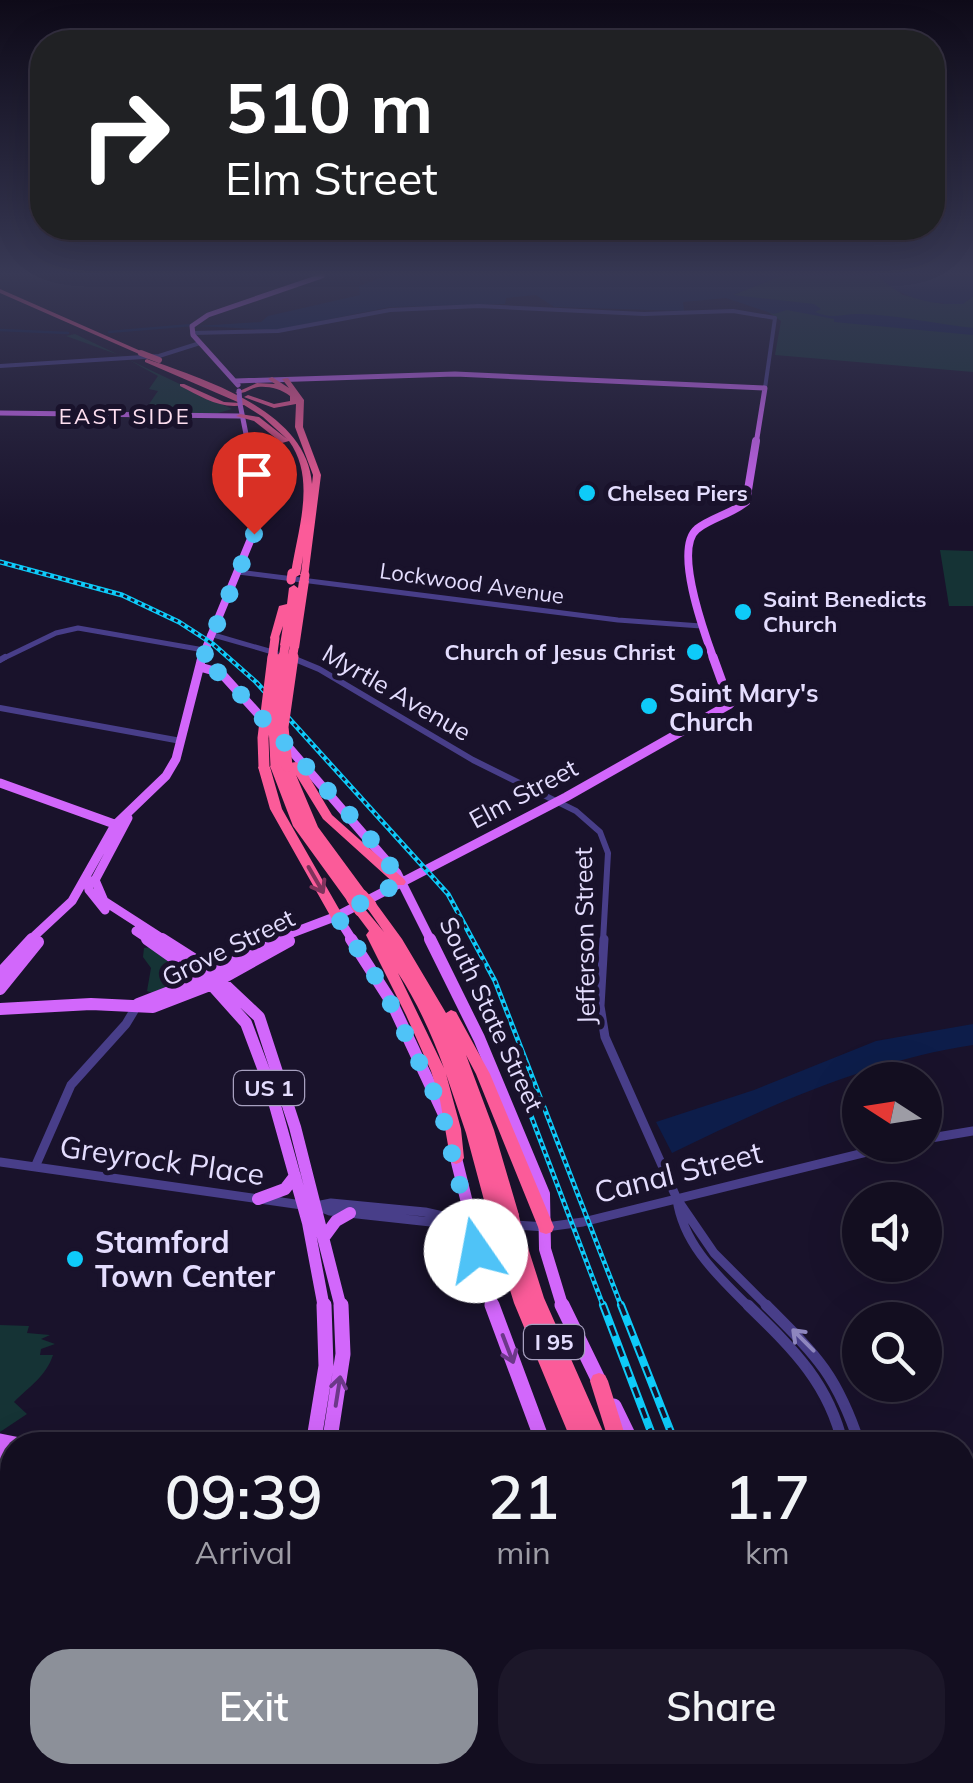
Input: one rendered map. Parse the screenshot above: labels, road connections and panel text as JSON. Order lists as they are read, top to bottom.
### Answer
{
  "streets": {
    "highway": ["I 95"],
    "main road": [
      "Elm Street",
      "Grove Street",
      "South State Street",
      "US 1"
    ],
    "street": [
      "Lockwood Avenue",
      "Myrtle Avenue",
      "Jefferson Street",
      "Greyrock Place",
      "Canal Street"
    ]
  },
  "crossings": [
    ["Lockwood Avenue", "Elm Street"],
    ["Myrtle Avenue", "Elm Street"],
    ["Myrtle Avenue", "Jefferson Street"],
    ["Elm Street", "Jefferson Street"],
    ["Elm Street", "Grove Street"],
    ["Elm Street", "South State Street"],
    ["Jefferson Street", "Canal Street"],
    ["Grove Street", "US 1"],
    ["South State Street", "Canal Street"],
    ["US 1", "Greyrock Place"],
    ["Greyrock Place", "Canal Street"]
  ],
  "districts": ["EAST SIDE"],
  "places": [
    "Chelsea Piers",
    "Saint Benedicts Church",
    "Church of Jesus Christ",
    "Saint Mary's Church",
    "Stamford Town Center"
  ],
  "north": "left",
  "page": {
    "turn": ["510 m", "Elm Street"],
    "eta": [
      "09:39",
      "Arrival",
      "21",
      "min",
      "1.7",
      "km"
    ],
    "buttons": ["Exit", "Share"]
  }
}
